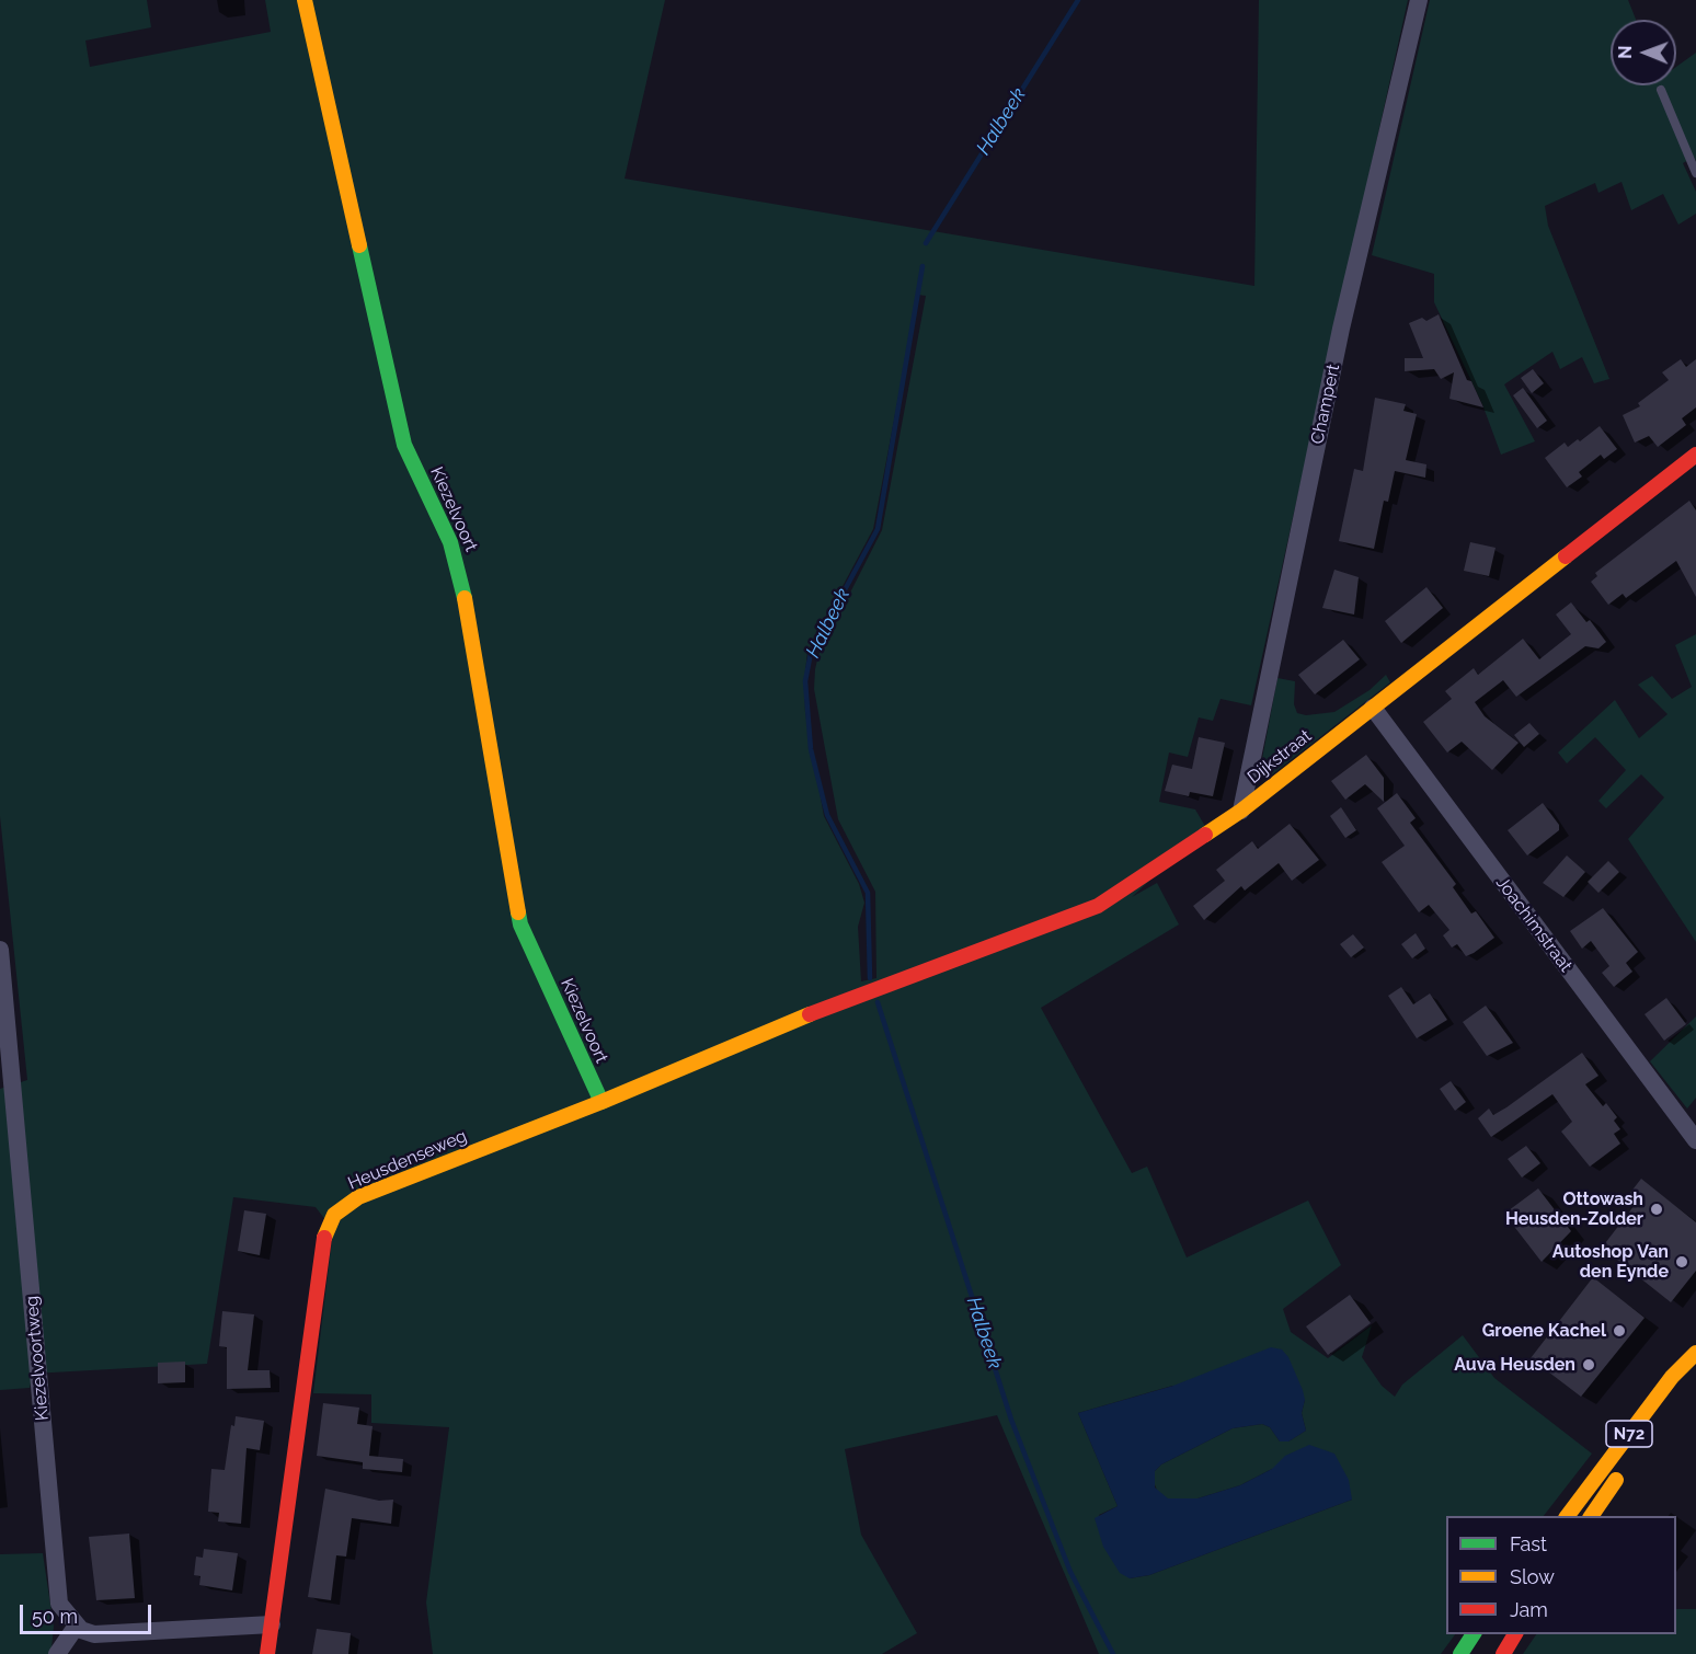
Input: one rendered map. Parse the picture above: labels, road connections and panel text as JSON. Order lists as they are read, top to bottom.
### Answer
{
  "streets": {
    "street": [
      "Champert",
      "Kiezelvoort",
      "Dijkstraat",
      "Joachimstraat",
      "Heusdenseweg",
      "Kiezelvoortweg",
      "N72"
    ]
  },
  "crossings": [
    ["Champert", "Dijkstraat"],
    ["Kiezelvoort", "Heusdenseweg"],
    ["Dijkstraat", "Joachimstraat"],
    ["Dijkstraat", "Heusdenseweg"]
  ],
  "water": ["Halbeek"],
  "places": [
    "Ottowash Heusden-Zolder",
    "Autoshop Van den Eynde",
    "Groene Kachel",
    "Auva Heusden"
  ],
  "legend": ["Fast", "Slow", "Jam"],
  "scale_bar": "50 m",
  "north": "left"
}
